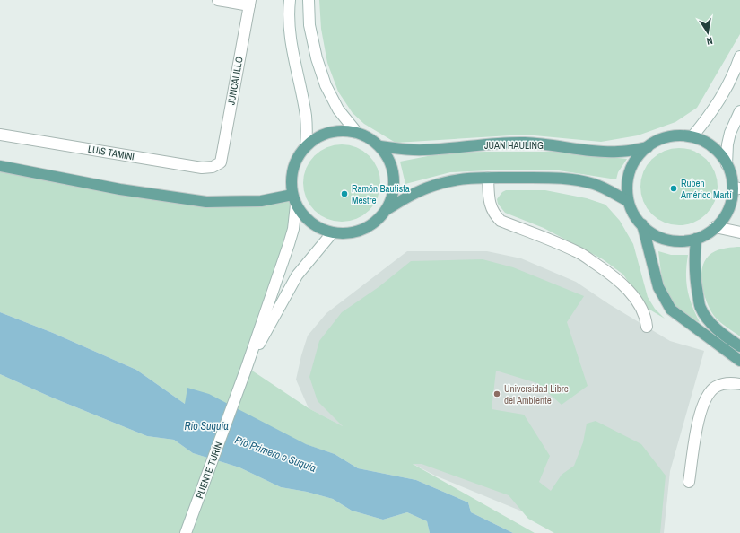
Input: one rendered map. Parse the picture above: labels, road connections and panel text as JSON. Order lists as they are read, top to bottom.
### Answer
{
  "streets": {
    "main road": [
      "JUNCALILLO",
      "JUAN HAULING",
      "LUIS TAMINI",
      "PUENTE TURÍN"
    ]
  },
  "crossings": [
    ["JUNCALILLO", "LUIS TAMINI"],
    ["JUAN HAULING", "PUENTE TURÍN"]
  ],
  "water": ["Río Suquía", "Río Primero o Suquía"],
  "places": ["Ruben Américo Martí", "Ramón Bautista Mestre", "Universidad Libre del Ambiente"],
  "north": "bottom"
}
